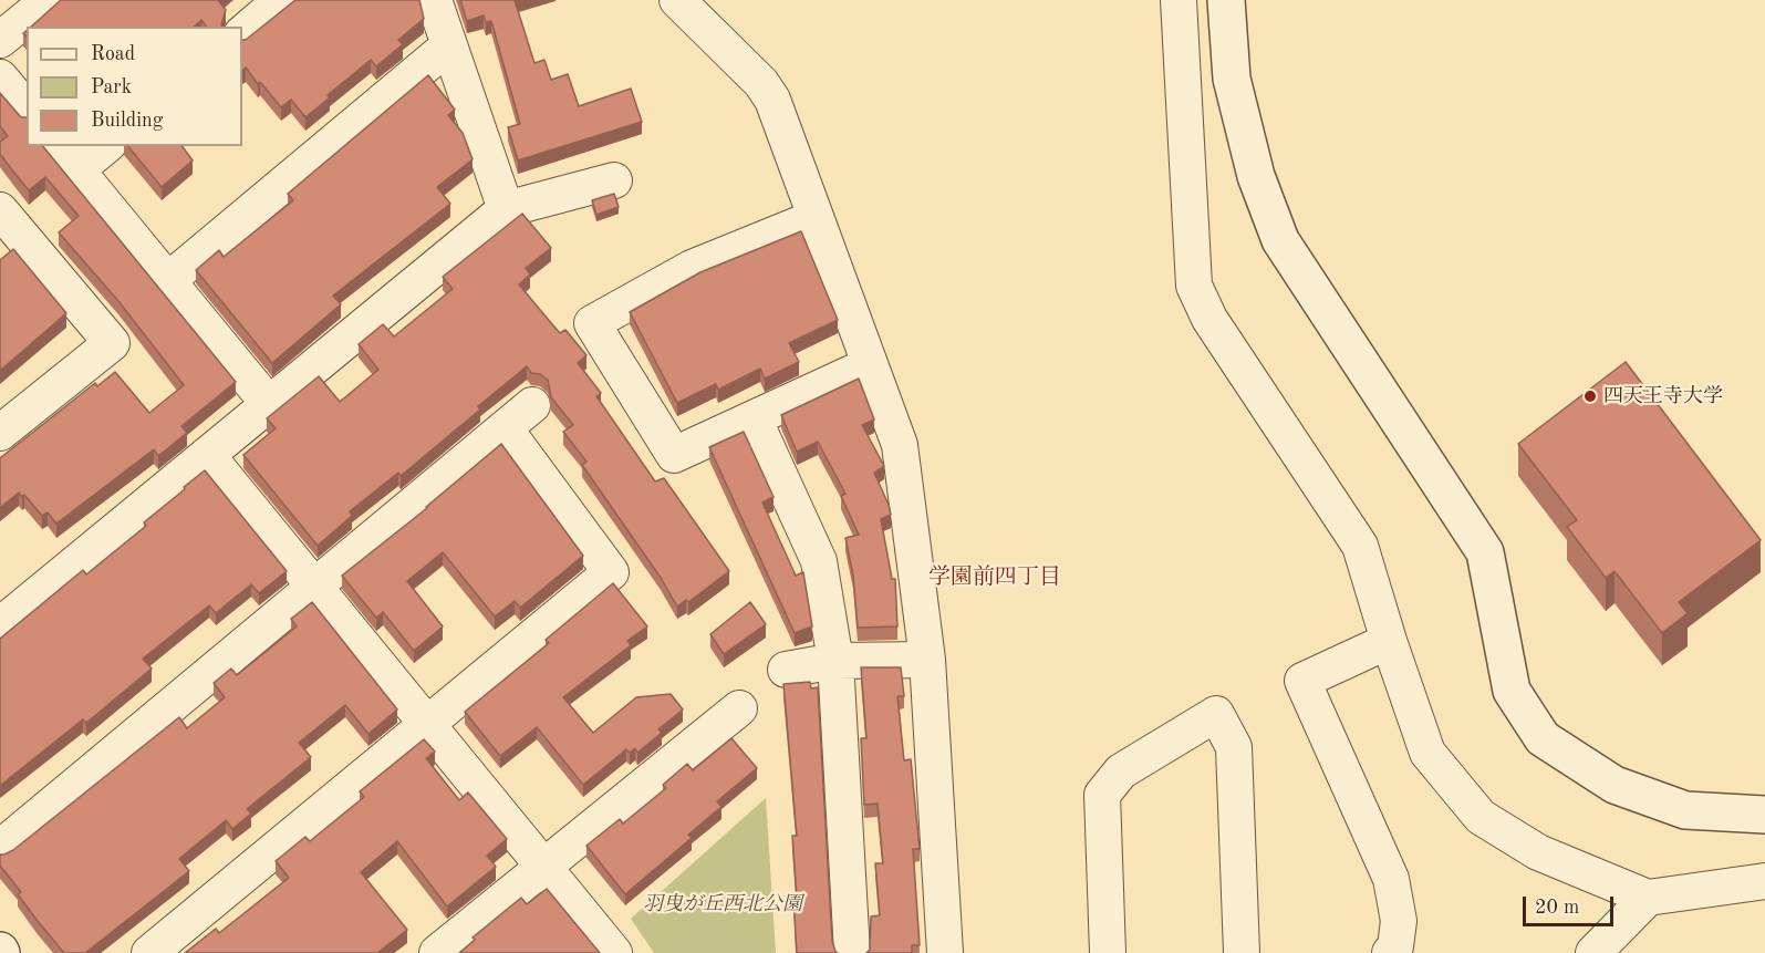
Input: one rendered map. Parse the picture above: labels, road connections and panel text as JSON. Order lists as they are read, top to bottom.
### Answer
{
  "districts": ["学園前四丁目"],
  "parks": ["羽曳が丘西北公園"],
  "places": ["四天王寺大学"],
  "legend": ["Road", "Park", "Building"],
  "scale_bar": "20 m"
}
